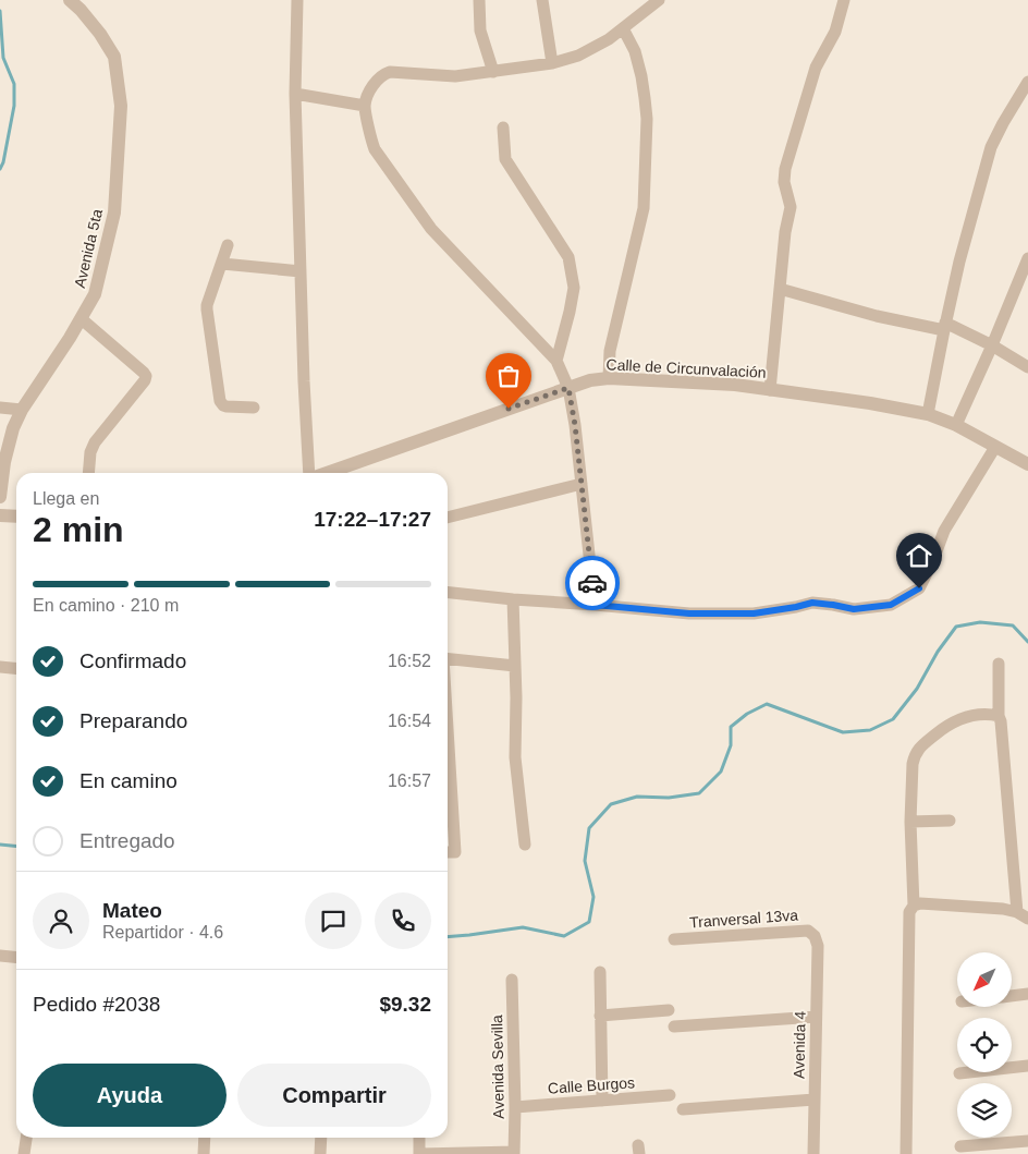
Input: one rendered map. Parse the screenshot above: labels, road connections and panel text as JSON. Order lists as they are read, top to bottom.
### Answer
{
  "streets": {
    "street": [
      "Avenida 5ta",
      "Calle de Circunvalación",
      "Tranversal 13va",
      "Avenida 4",
      "Avenida Sevilla",
      "Calle Burgos"
    ]
  },
  "crossings": [
    ["Tranversal 13va", "Avenida 4"],
    ["Avenida Sevilla", "Calle Burgos"]
  ],
  "north": "bottom left",
  "page": {
    "heading": ["2 min", "Llega en", "17:22–17:27"],
    "panel": [
      "Mateo",
      "Repartidor · 4.6",
      "Pedido #2038",
      "$9.32"
    ],
    "bar": "En camino · 210 m",
    "list": [
      ["Confirmado", "16:52"],
      ["Preparando", "16:54"],
      ["En camino", "16:57"],
      "Entregado"
    ],
    "buttons": ["Ayuda", "Compartir"]
  }
}
